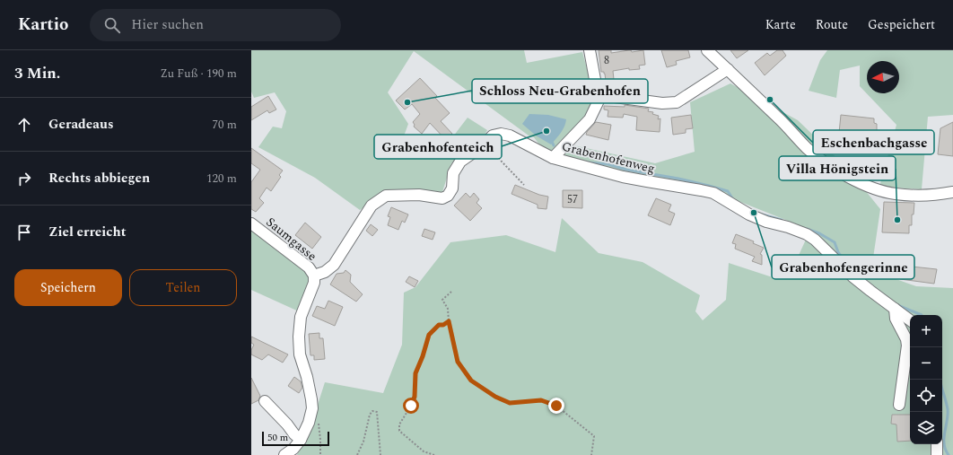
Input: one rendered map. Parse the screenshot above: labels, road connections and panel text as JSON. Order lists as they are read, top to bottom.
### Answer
{
  "streets": {
    "street": ["Grabenhofenweg", "Saumgasse"]
  },
  "places": [
    "Eschenbachgasse",
    "Schloss Neu-Grabenhofen",
    "Grabenhofenteich",
    "Grabenhofengerinne",
    "Villa Hönigstein"
  ],
  "house_numbers": ["8", "57"],
  "scale_bar": "50 m",
  "north": "left",
  "page": {
    "header": "Kartio",
    "search": "Hier suchen",
    "nav": ["Karte", "Route", "Gespeichert"],
    "heading": ["3 Min.", "Zu Fuß · 190 m"],
    "list": [
      ["Geradeaus", "70 m"],
      ["Rechts abbiegen", "120 m"],
      "Ziel erreicht"
    ],
    "buttons": ["Speichern", "Teilen"],
    "map_buttons": ["+", "−"],
    "scale": "50 m"
  }
}
